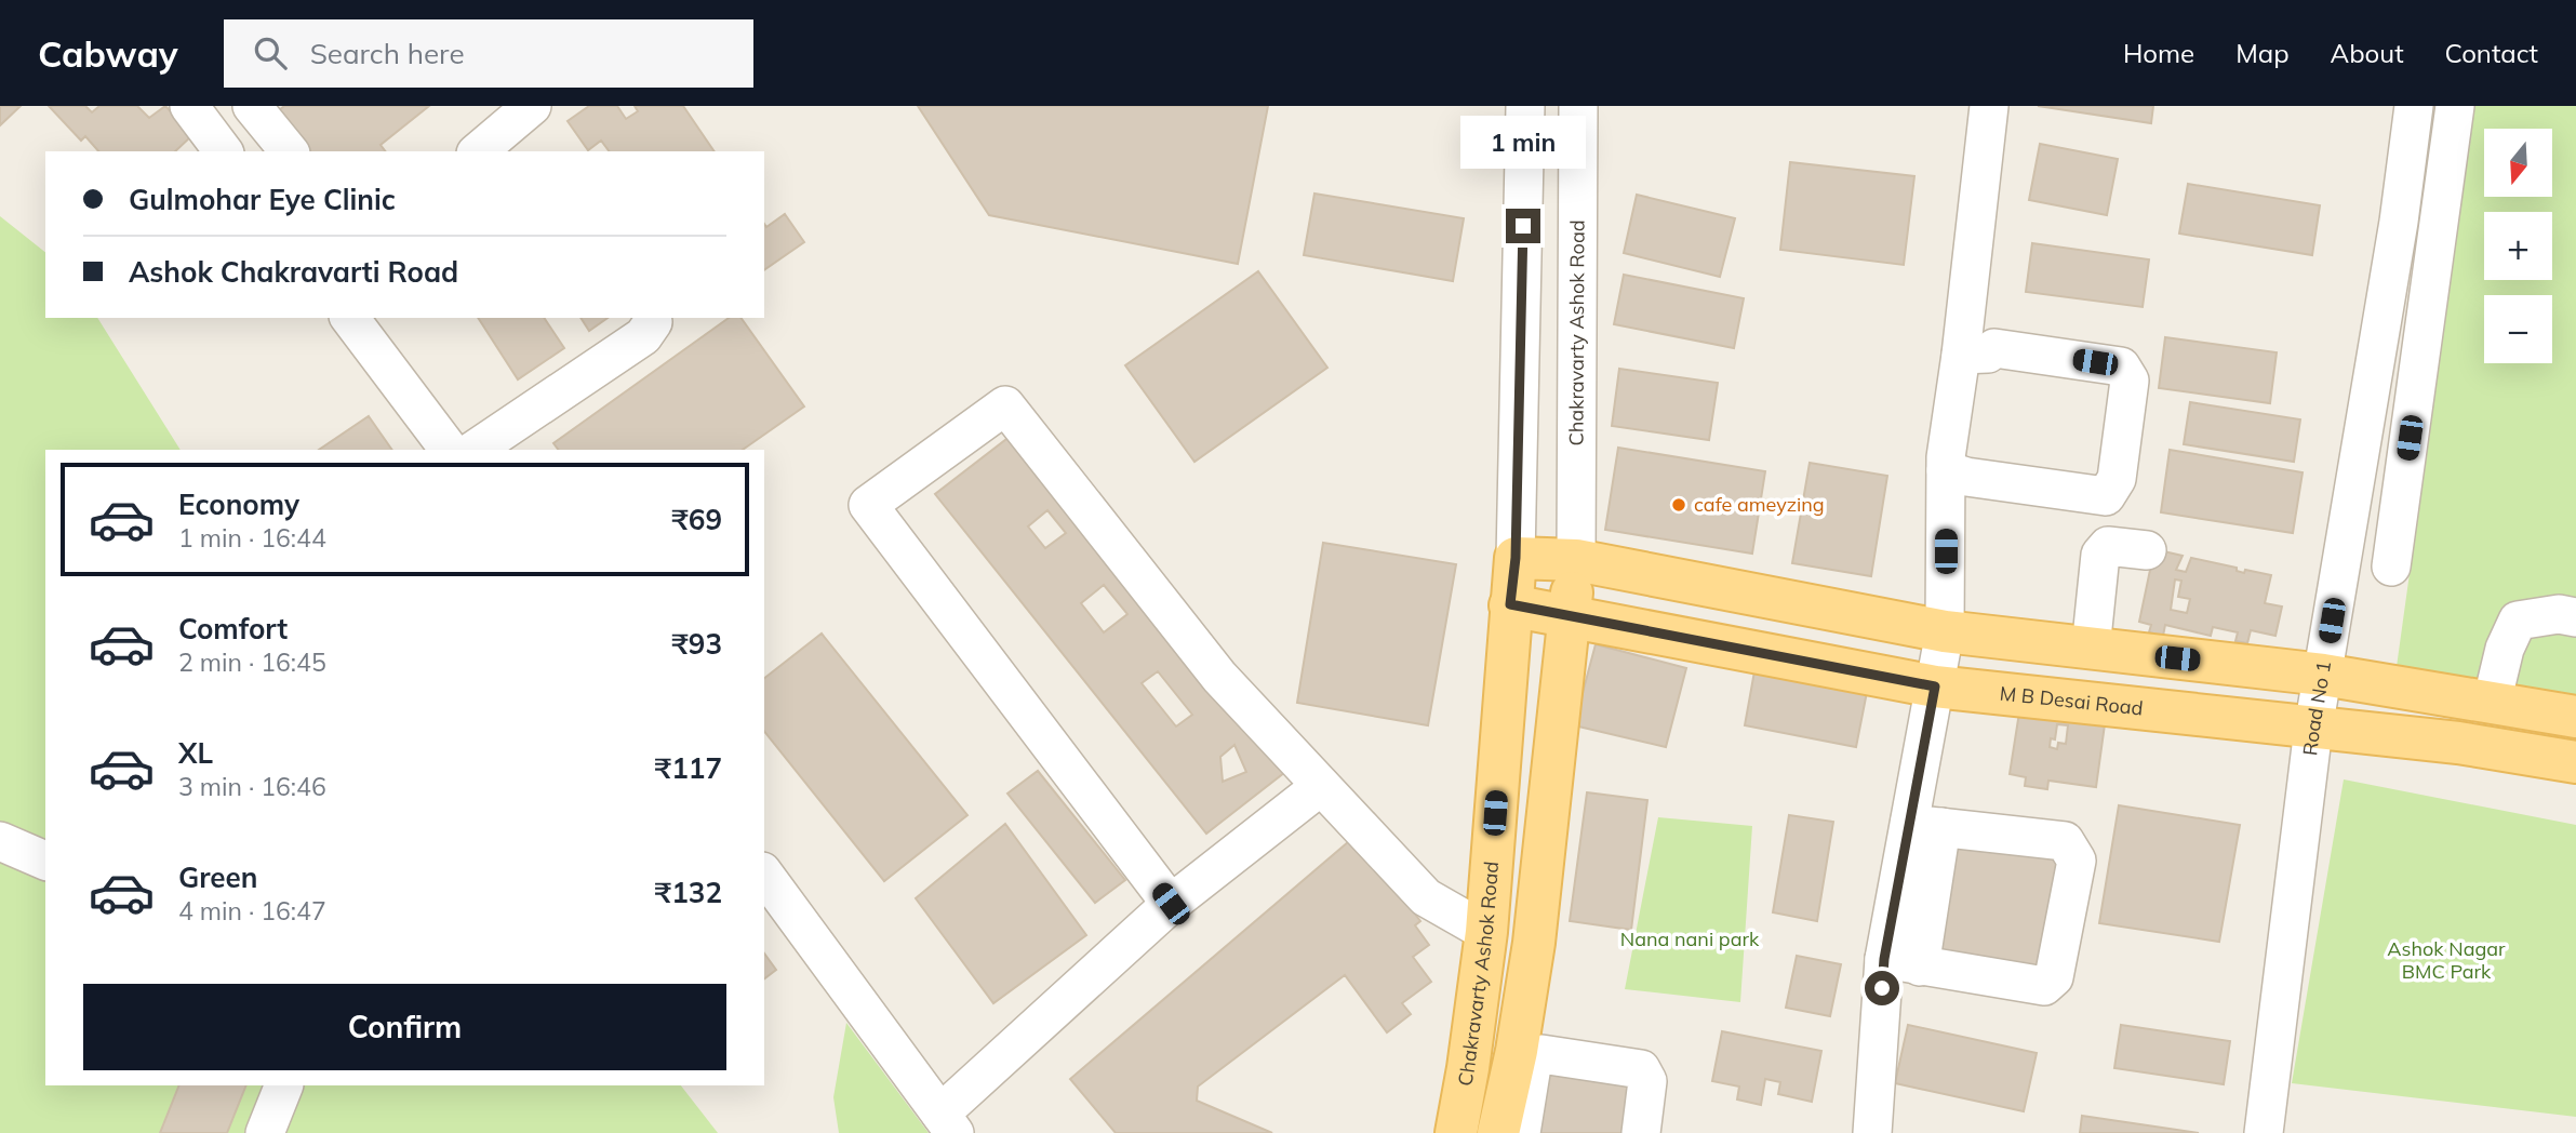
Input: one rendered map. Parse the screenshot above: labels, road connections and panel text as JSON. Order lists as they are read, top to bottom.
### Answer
{
  "streets": {
    "main road": ["Chakravarty Ashok Road", "M B Desai Road"],
    "street": ["Road No 1"]
  },
  "crossings": [
    ["Chakravarty Ashok Road", "M B Desai Road"],
    ["M B Desai Road", "Road No 1"]
  ],
  "parks": ["Nana nani park", "Ashok Nagar BMC Park"],
  "places": ["cafe ameyzing"],
  "north": "bottom",
  "page": {
    "header": "Cabway",
    "search": "Search here",
    "nav": [
      "Home",
      "Map",
      "About",
      "Contact"
    ],
    "bubble": "1 min",
    "map_buttons": ["+", "−"],
    "banner": ["Gulmohar Eye Clinic", "Ashok Chakravarti Road"],
    "list": [
      {
        "name": "Economy",
        "note": "1 min · 16:44",
        "value": "₹69"
      },
      {
        "name": "Comfort",
        "note": "2 min · 16:45",
        "value": "₹93"
      },
      {
        "name": "XL",
        "note": "3 min · 16:46",
        "value": "₹117"
      },
      {
        "name": "Green",
        "note": "4 min · 16:47",
        "value": "₹132"
      }
    ],
    "buttons": "Confirm"
  }
}
